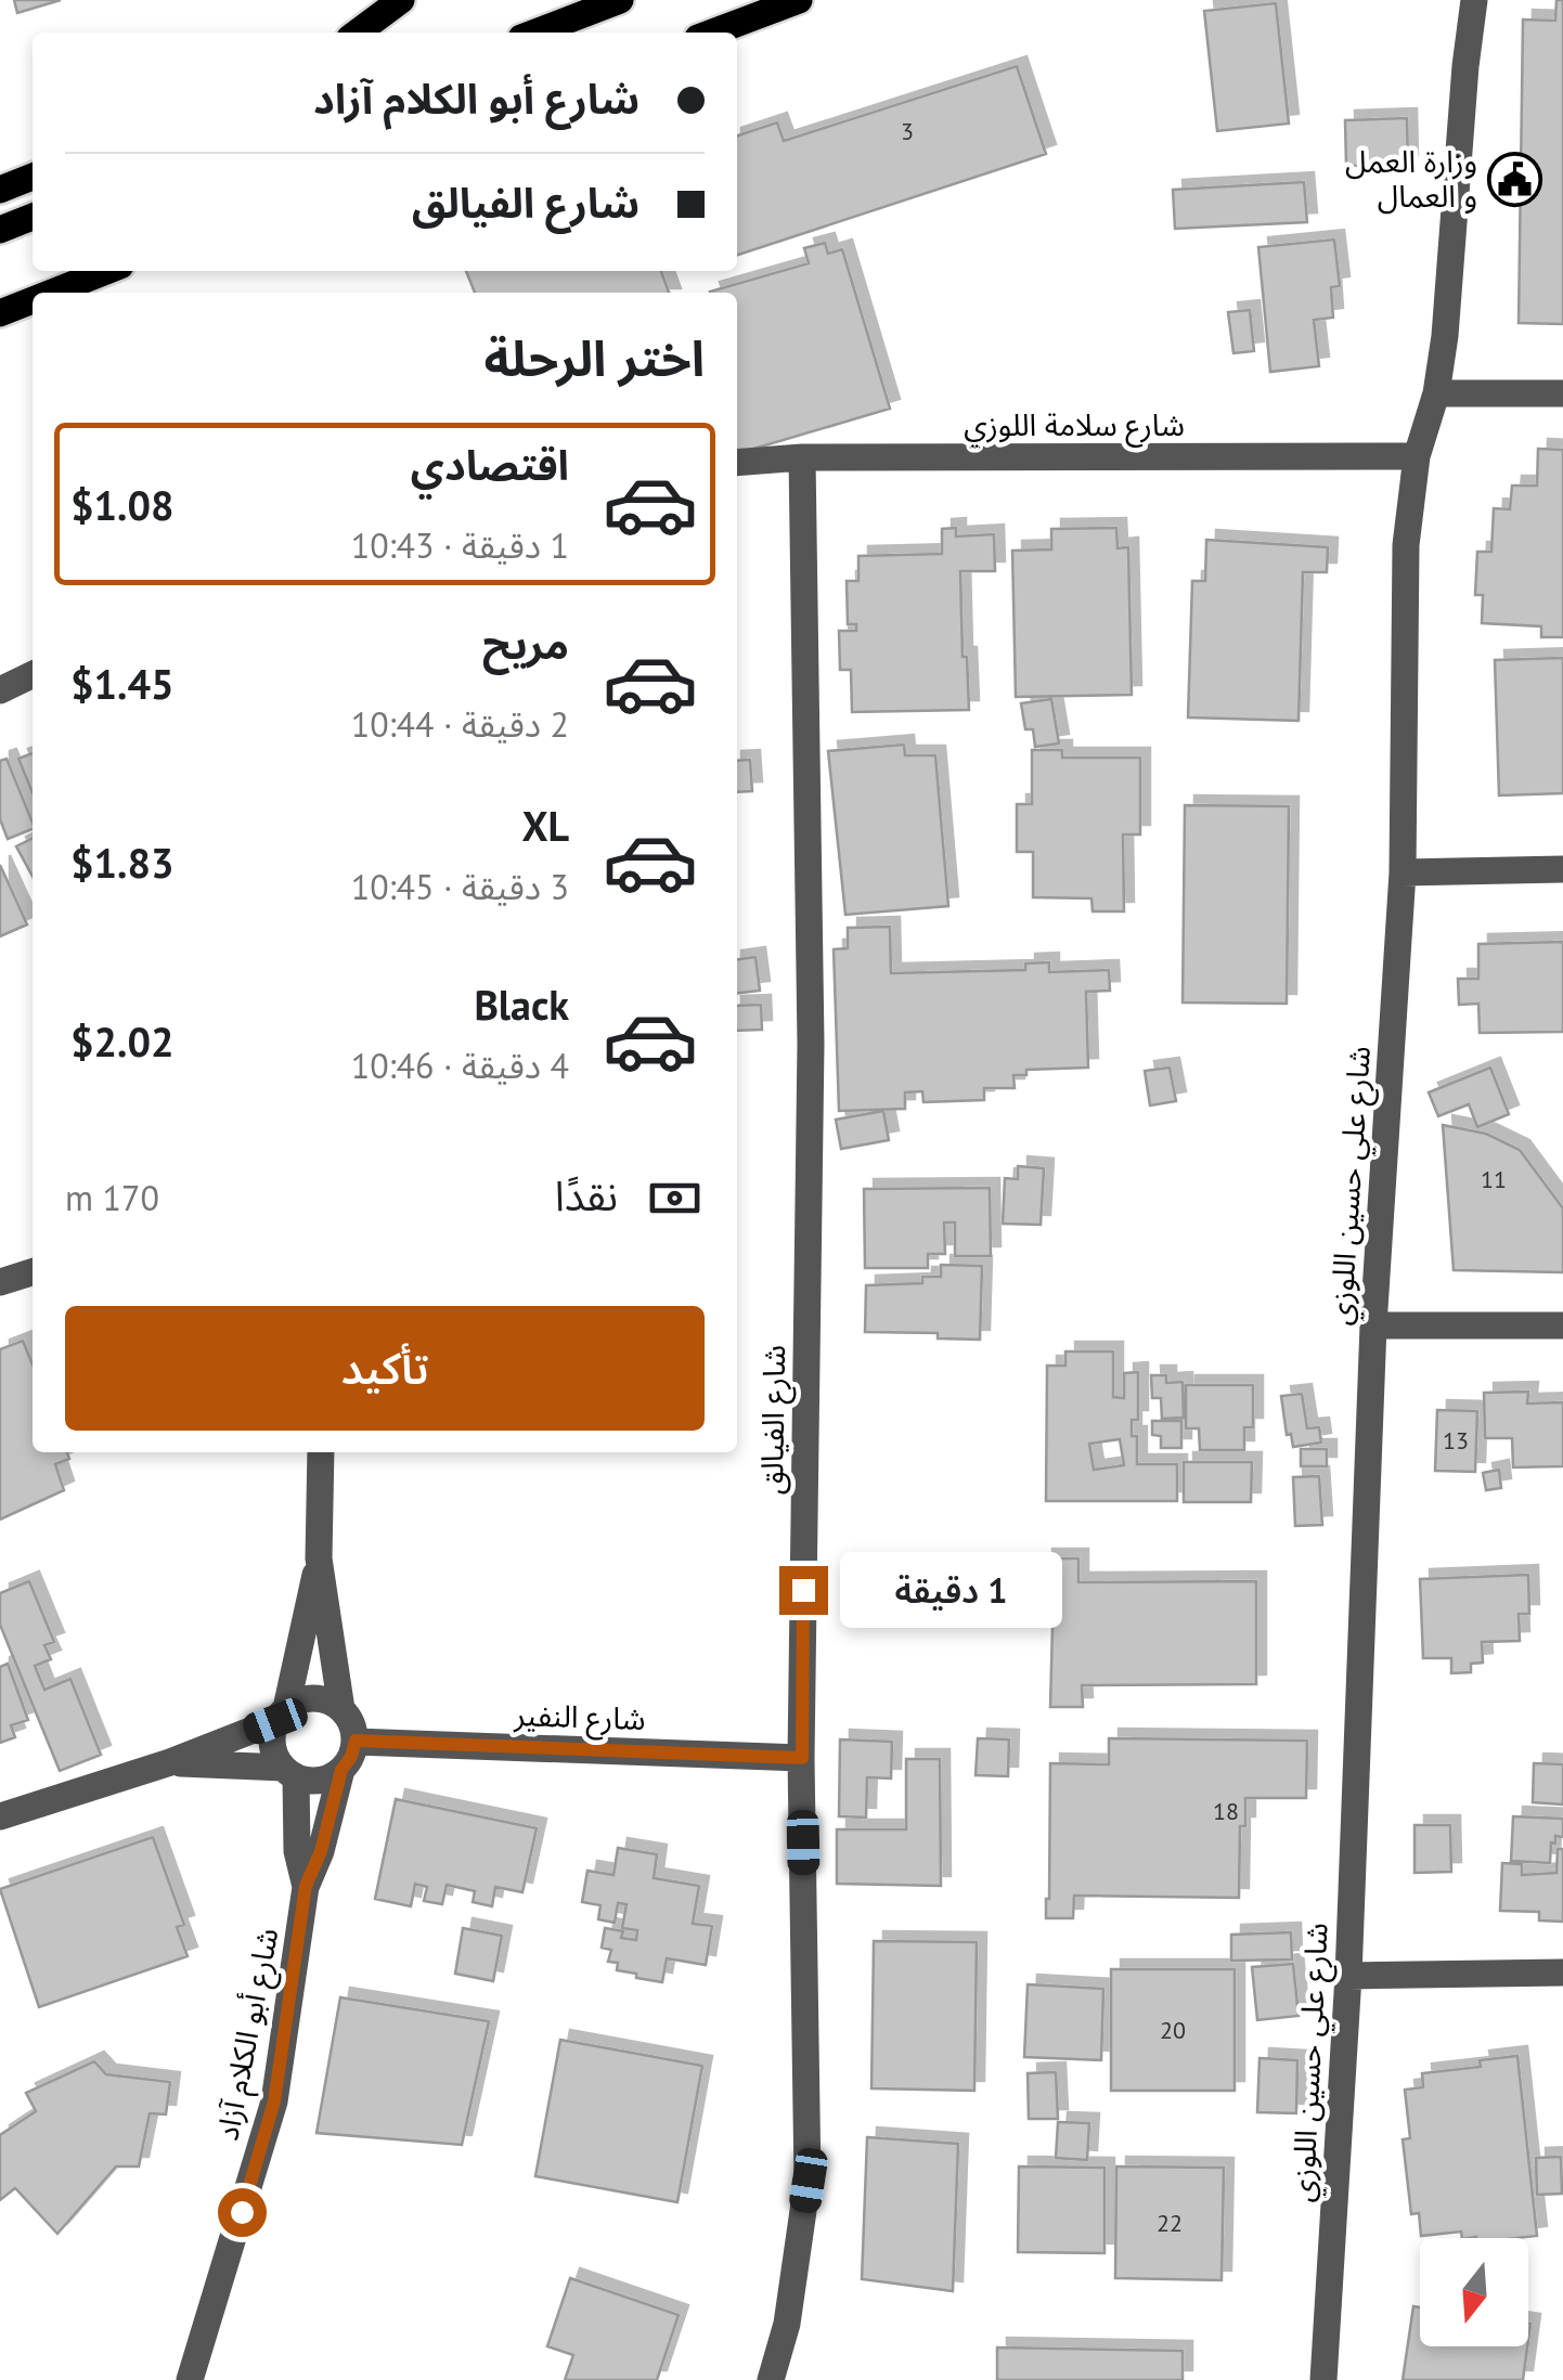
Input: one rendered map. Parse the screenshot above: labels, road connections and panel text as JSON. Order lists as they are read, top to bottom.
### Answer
{
  "streets": {
    "street": [
      "شارع سلامة اللوزي",
      "شارع علي حسين اللوزي",
      "شارع الفيالق",
      "شارع النفير",
      "شارع أبو الكلام آزاد"
    ]
  },
  "crossings": [
    ["شارع سلامة اللوزي", "شارع علي حسين اللوزي"],
    ["شارع سلامة اللوزي", "شارع الفيالق"],
    ["شارع الفيالق", "شارع النفير"],
    ["شارع النفير", "شارع أبو الكلام آزاد"]
  ],
  "places": {
    "public building": ["وزارة العمل و العمال"]
  },
  "house_numbers": [
    "3",
    "11",
    "13",
    "18",
    "20",
    "22"
  ],
  "north": "bottom",
  "page": {
    "banner": ["شارع أبو الكلام آزاد", "شارع الفيالق"],
    "heading": "اختر الرحلة",
    "list": [
      {
        "name": "اقتصادي",
        "note": "1 دقيقة · 10:43",
        "value": "$1.08"
      },
      {
        "name": "مريح",
        "note": "2 دقيقة · 10:44",
        "value": "$1.45"
      },
      {
        "name": "XL",
        "note": "3 دقيقة · 10:45",
        "value": "$1.83"
      },
      {
        "name": "Black",
        "note": "4 دقيقة · 10:46",
        "value": "$2.02"
      }
    ],
    "pay": ["نقدًا", "170 m"],
    "buttons": "تأكيد",
    "bubble": "1 دقيقة"
  }
}
